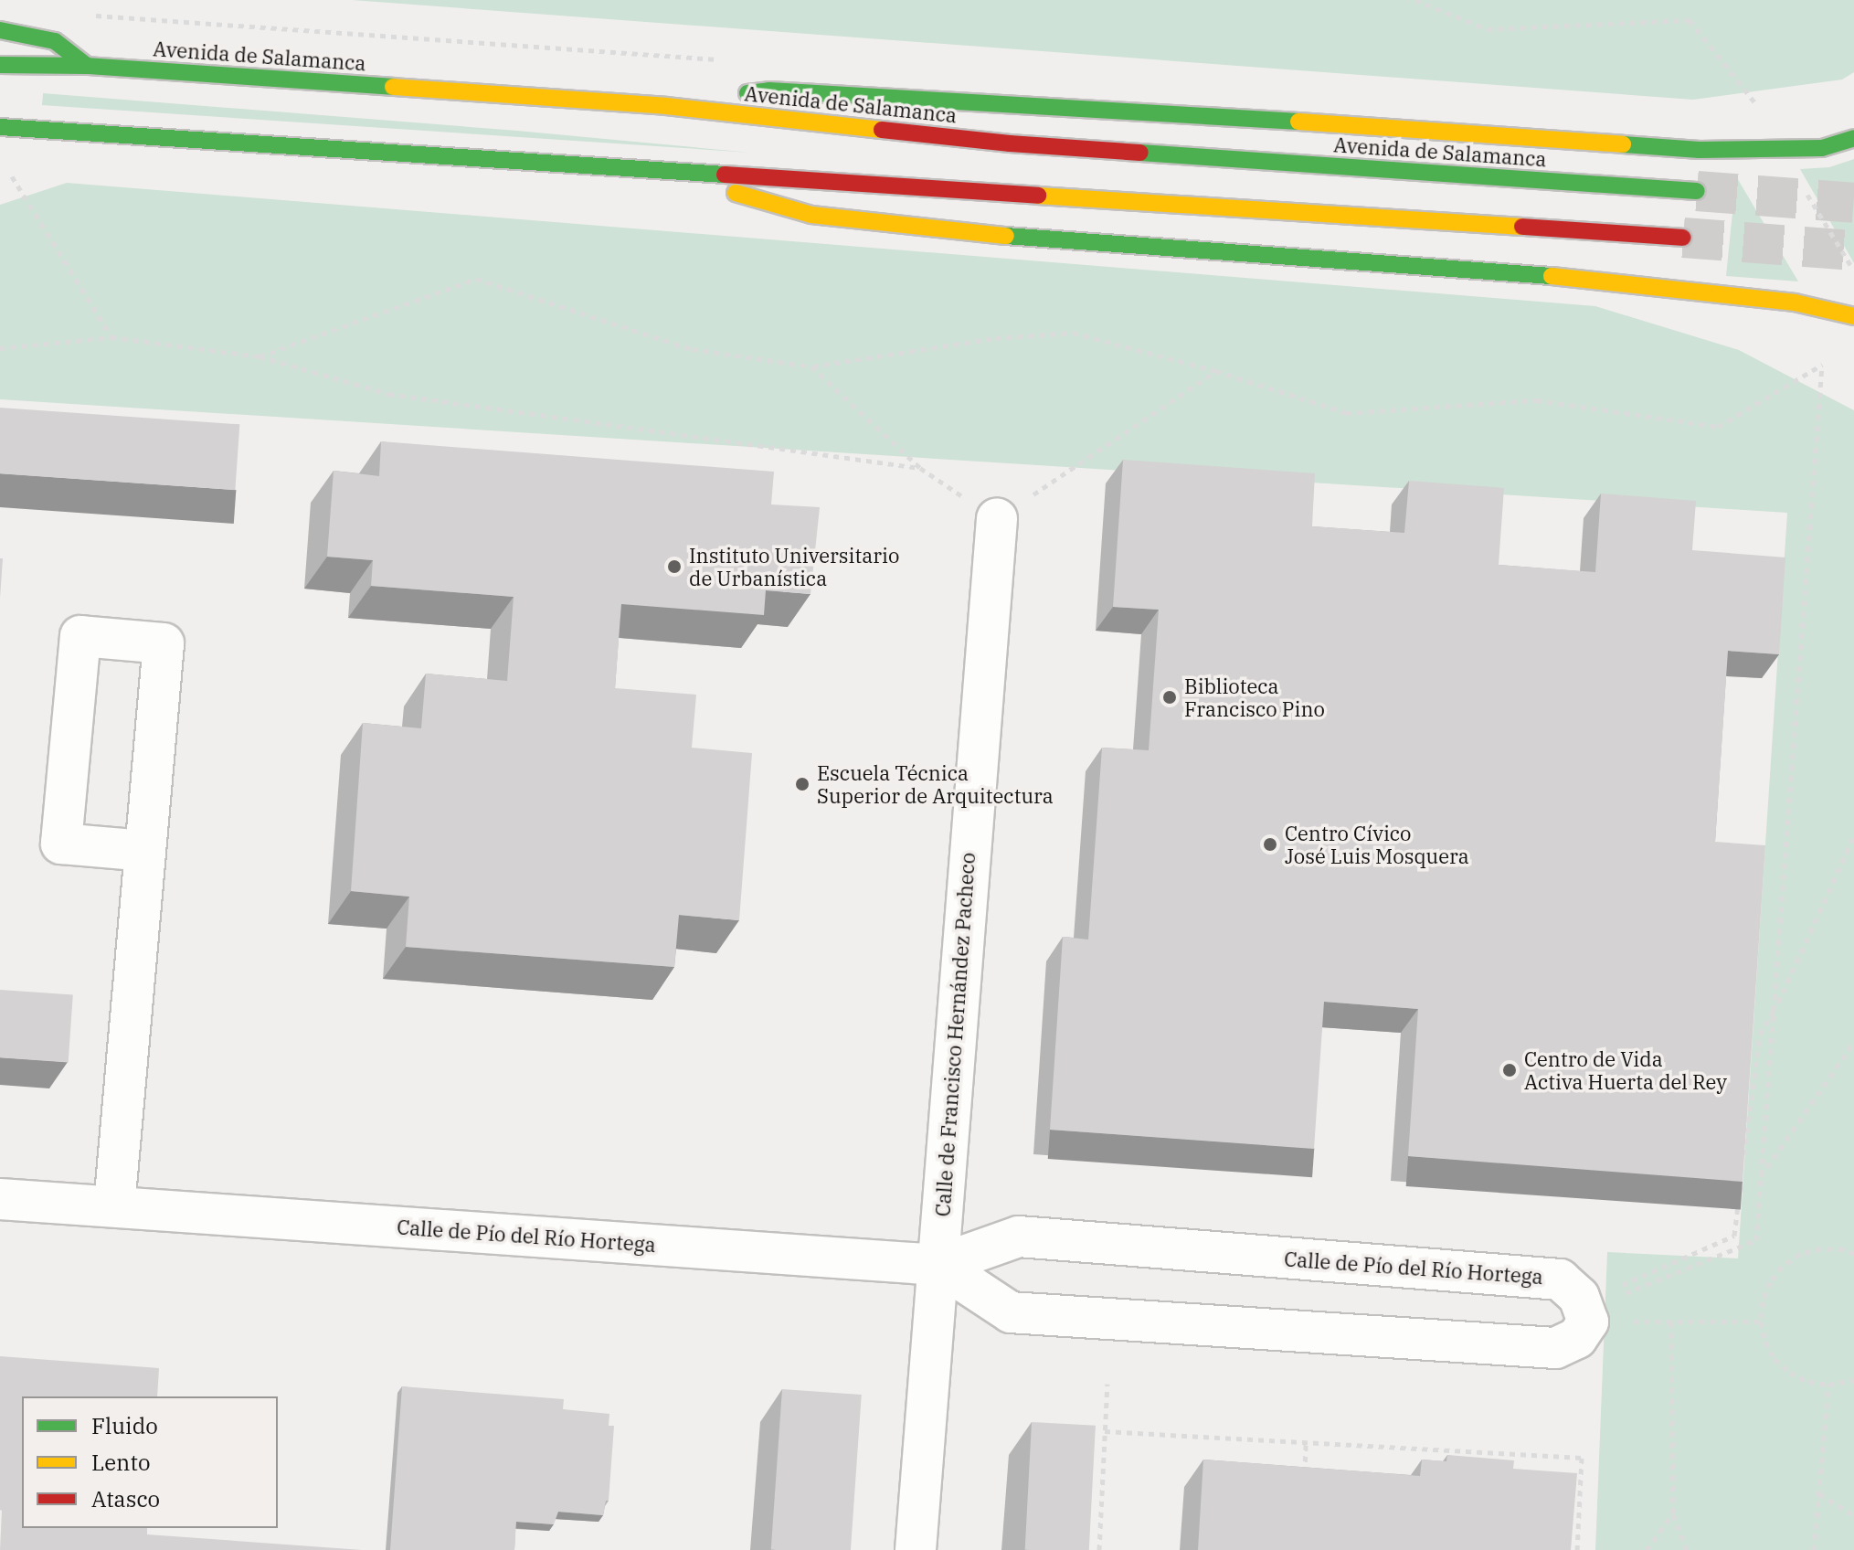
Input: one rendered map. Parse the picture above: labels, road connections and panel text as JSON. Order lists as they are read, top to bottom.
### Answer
{
  "streets": {
    "highway": ["Avenida de Salamanca"],
    "street": ["Calle de Francisco Hernández Pacheco", "Calle de Pío del Río Hortega"]
  },
  "crossings": [
    ["Calle de Francisco Hernández Pacheco", "Calle de Pío del Río Hortega"]
  ],
  "places": [
    "Instituto Universitario de Urbanística",
    "Biblioteca Francisco Pino",
    "Escuela Técnica Superior de Arquitectura",
    "Centro Cívico José Luis Mosquera",
    "Centro de Vida Activa Huerta del Rey"
  ],
  "legend": ["Fluido", "Lento", "Atasco"]
}
